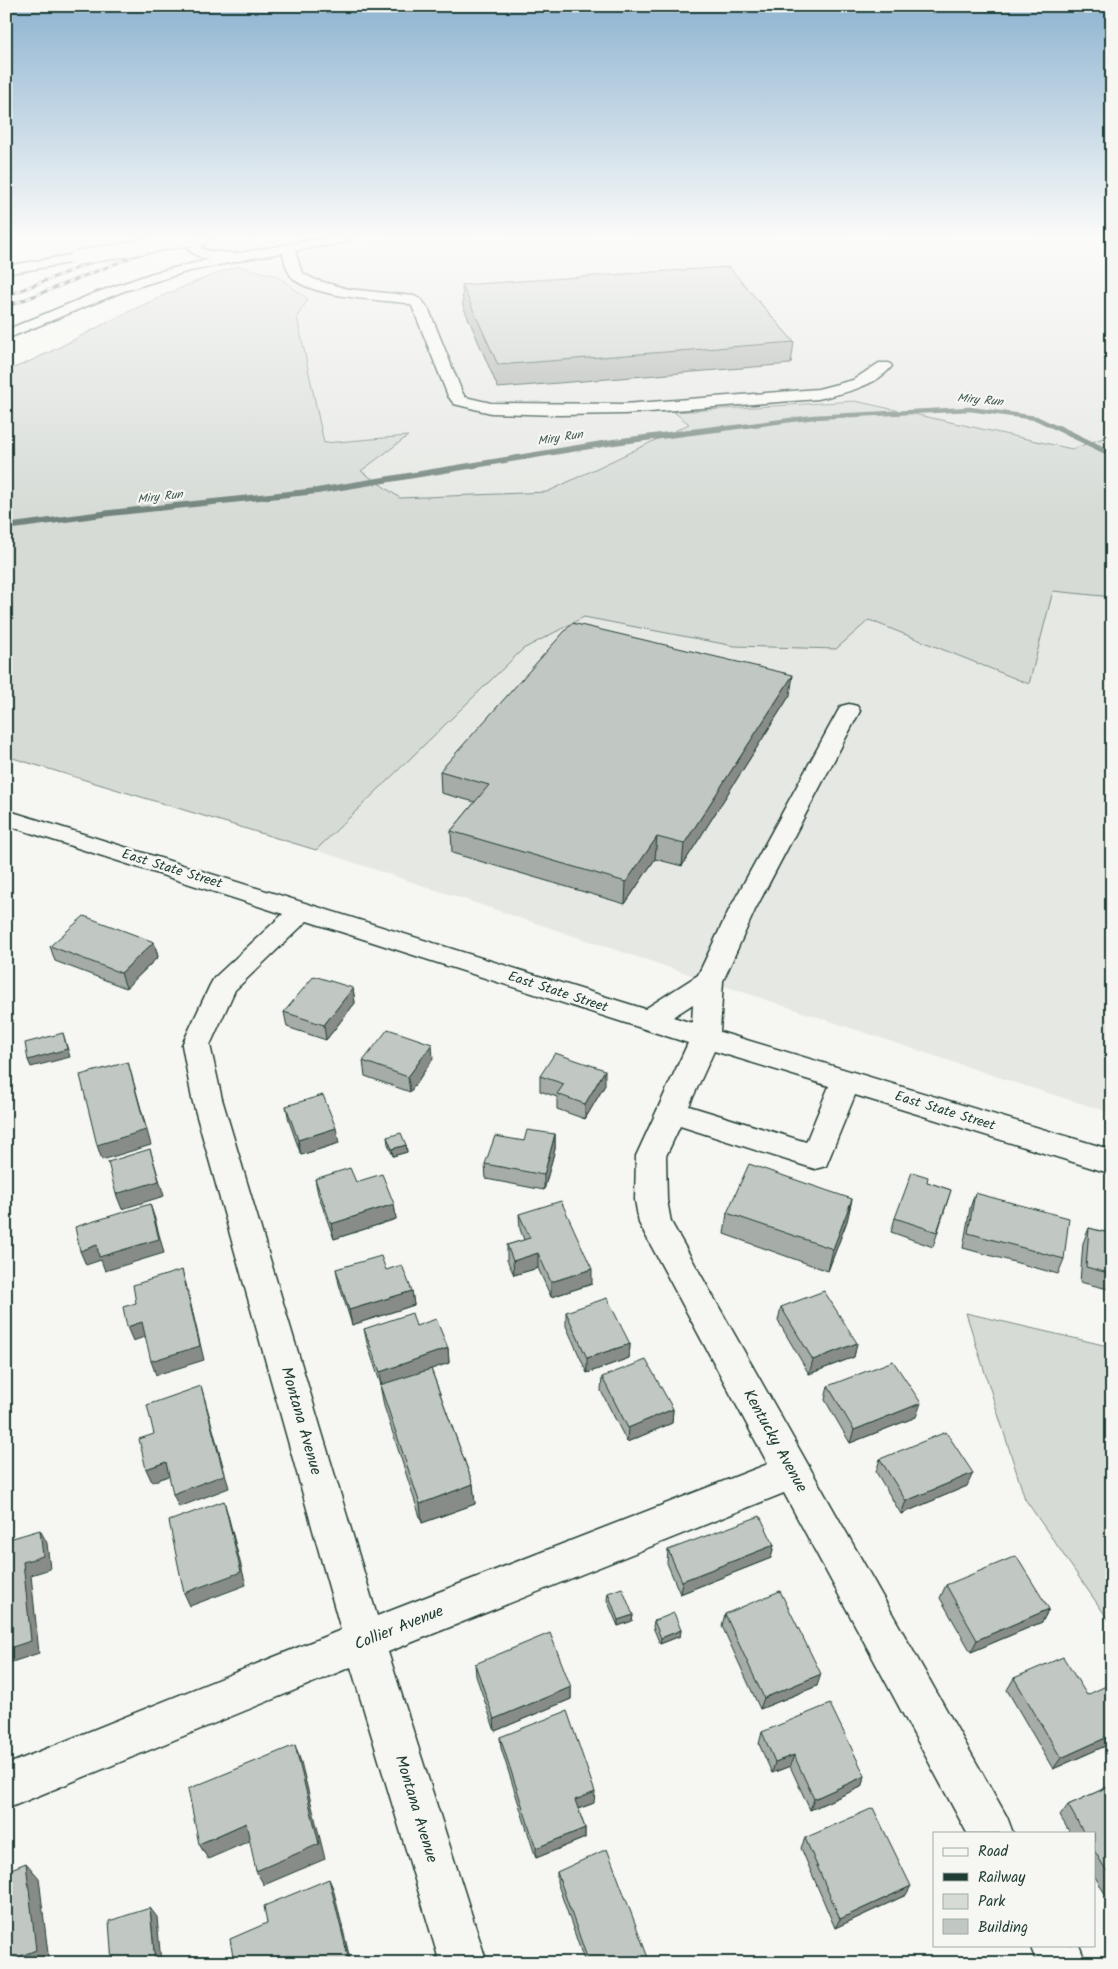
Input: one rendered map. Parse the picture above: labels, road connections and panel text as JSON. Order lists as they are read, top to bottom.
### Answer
{
  "streets": {
    "street": [
      "East State Street",
      "Montana Avenue",
      "Kentucky Avenue",
      "Collier Avenue"
    ]
  },
  "crossings": [
    ["East State Street", "Montana Avenue"],
    ["East State Street", "Kentucky Avenue"],
    ["Montana Avenue", "Collier Avenue"],
    ["Kentucky Avenue", "Collier Avenue"]
  ],
  "water": ["Miry Run"],
  "legend": [
    "Road",
    "Railway",
    "Park",
    "Building"
  ]
}
